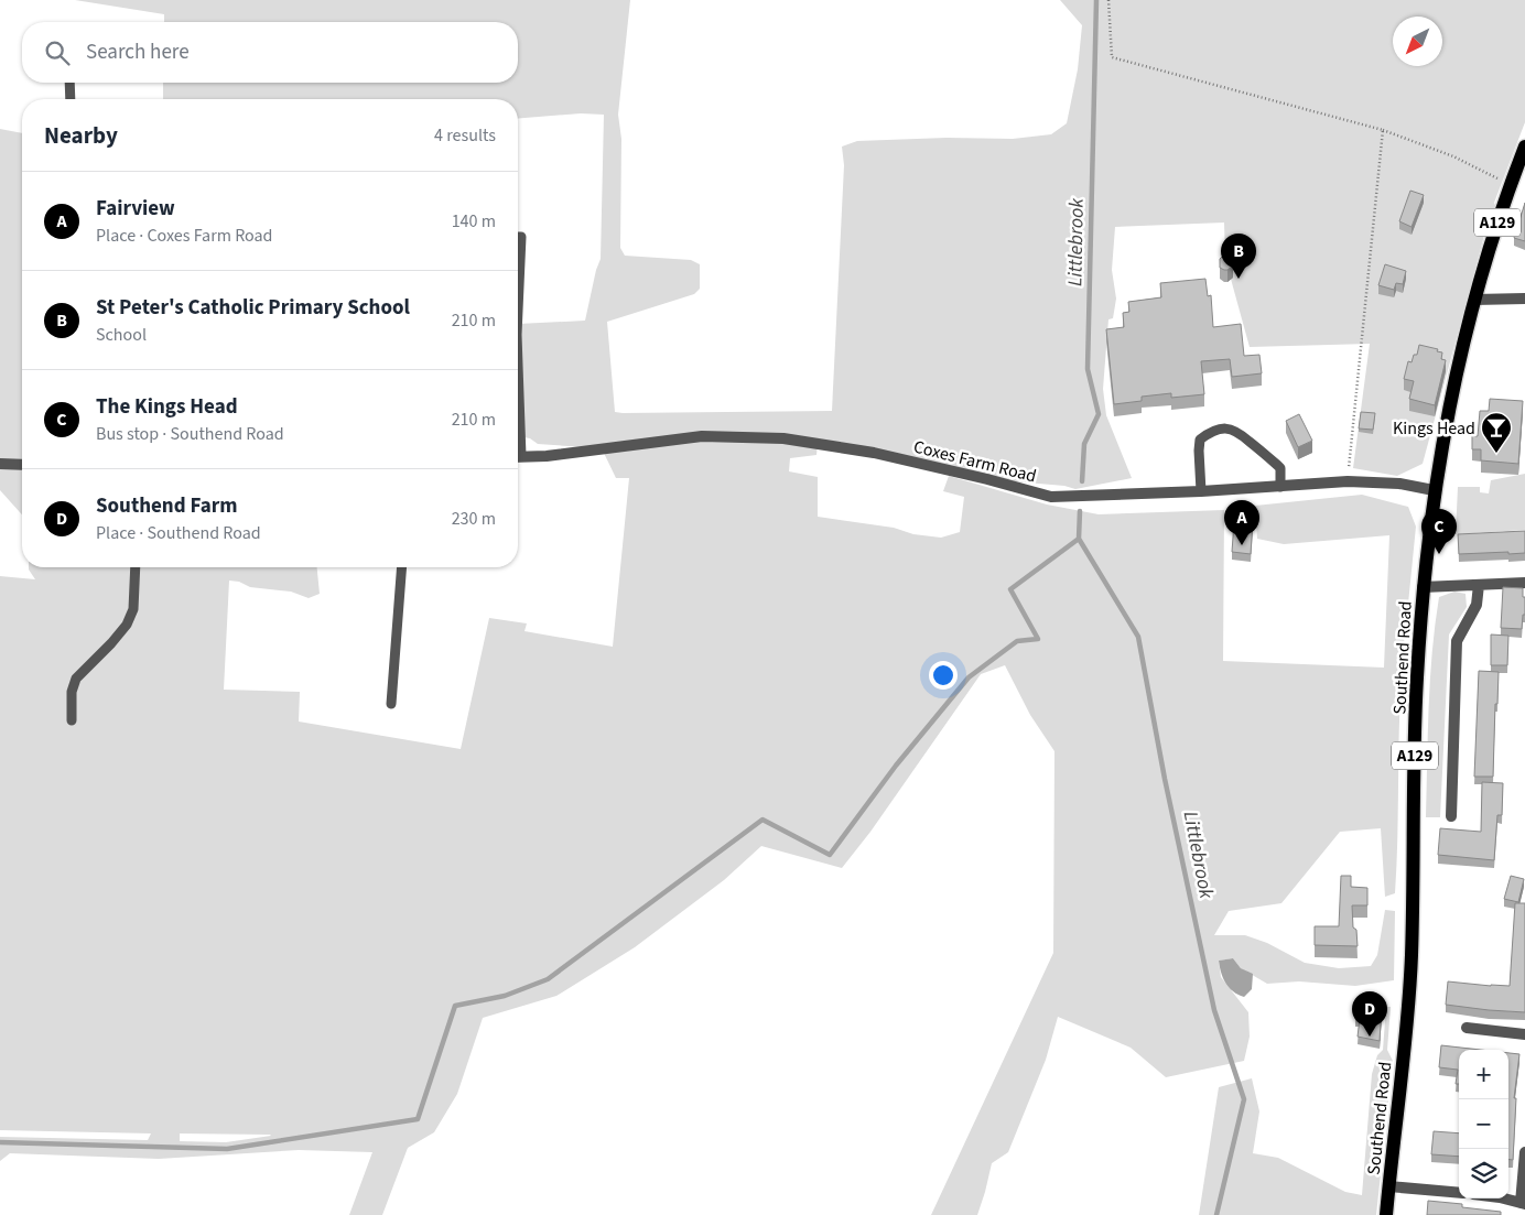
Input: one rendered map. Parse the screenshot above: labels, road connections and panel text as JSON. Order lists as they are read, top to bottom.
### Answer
{
  "streets": {
    "main road": ["A129", "Southend Road"],
    "street": ["Coxes Farm Road"]
  },
  "crossings": [
    ["Coxes Farm Road", "Southend Road"]
  ],
  "water": ["Littlebrook"],
  "places": {
    "bar": ["Kings Head"]
  },
  "north": "bottom left",
  "page": {
    "search": "Search here",
    "heading": ["Nearby", "4 results"],
    "list": [
      {
        "mark": "A",
        "name": "Fairview",
        "note": "Place · Coxes Farm Road",
        "value": "140 m"
      },
      {
        "mark": "B",
        "name": "St Peter's Catholic Primary School",
        "note": "School",
        "value": "210 m"
      },
      {
        "mark": "C",
        "name": "The Kings Head",
        "note": "Bus stop · Southend Road",
        "value": "210 m"
      },
      {
        "mark": "D",
        "name": "Southend Farm",
        "note": "Place · Southend Road",
        "value": "230 m"
      }
    ],
    "pins": [
      "B",
      "A",
      "C",
      "D"
    ],
    "map_buttons": ["+", "−"]
  }
}
